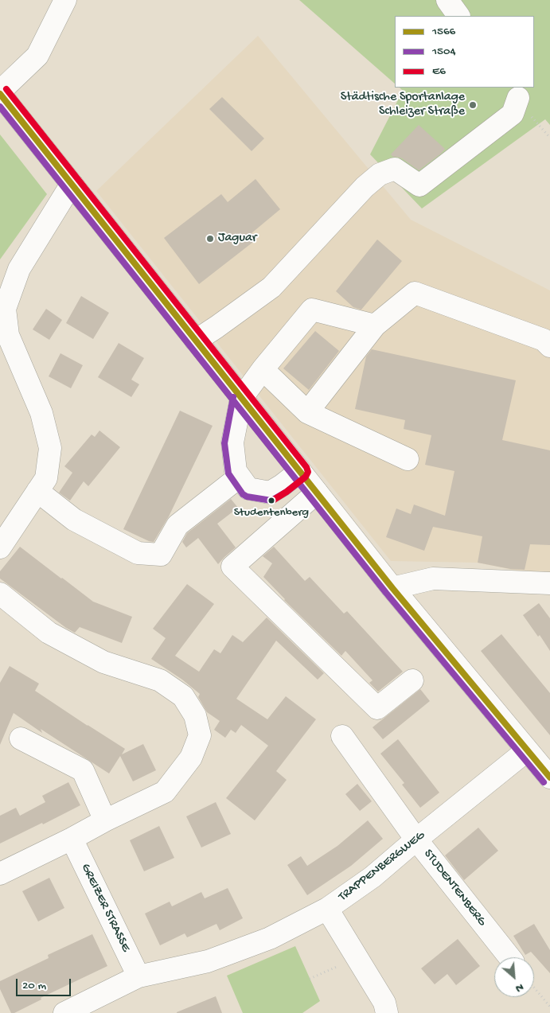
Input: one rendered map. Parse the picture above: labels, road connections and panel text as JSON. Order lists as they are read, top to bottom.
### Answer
{
  "streets": {
    "street": ["TRAPPENBERGWEG", "STUDENTENBERG", "GREIZER STRASSE"]
  },
  "crossings": [
    ["TRAPPENBERGWEG", "STUDENTENBERG"],
    ["TRAPPENBERGWEG", "GREIZER STRASSE"]
  ],
  "places": ["Städtische Sportanlage Schleizer Straße", "Jaguar", "Studentenberg"],
  "lines": ["transit line E6", "transit line 1566", "transit line 1504"],
  "legend": ["1566", "1504", "E6"],
  "scale_bar": "20 m",
  "north": "bottom right"
}
